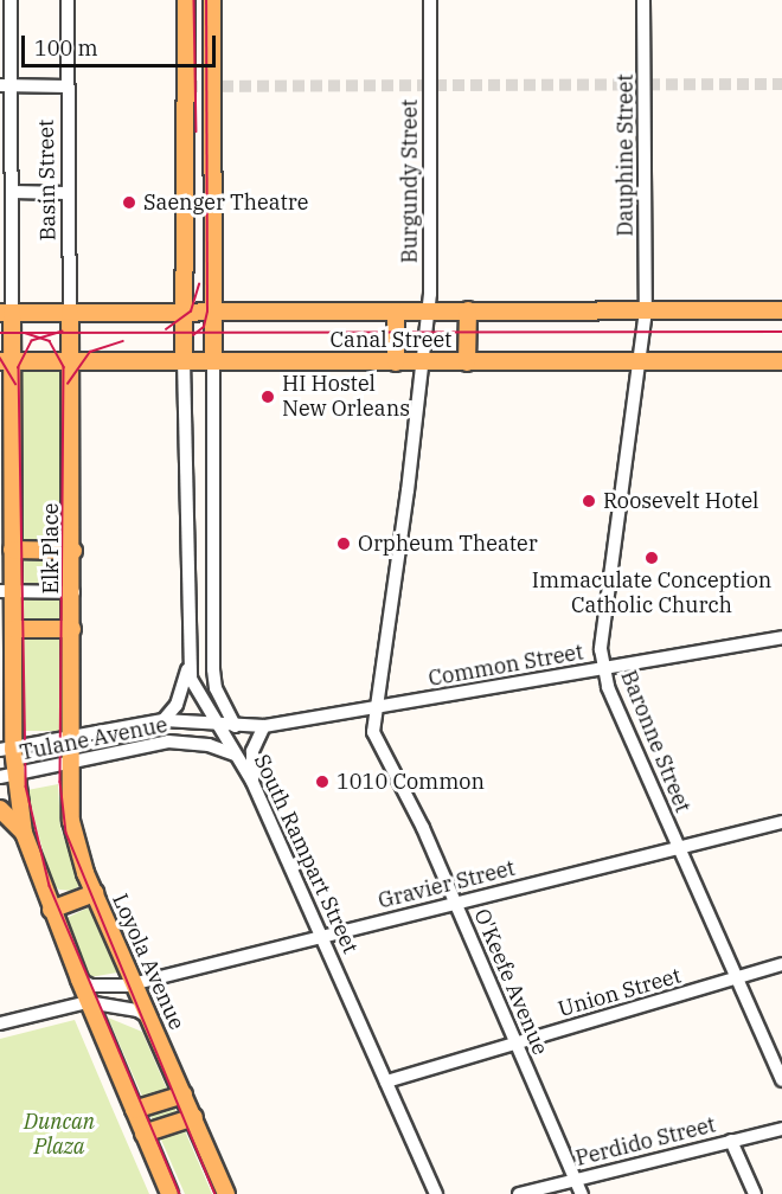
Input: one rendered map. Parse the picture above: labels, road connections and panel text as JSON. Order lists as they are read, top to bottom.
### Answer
{
  "streets": {
    "main road": [
      "Basin Street",
      "Canal Street",
      "Elk Place",
      "South Rampart Street",
      "Loyola Avenue"
    ],
    "street": [
      "Dauphine Street",
      "Burgundy Street",
      "Common Street",
      "Tulane Avenue",
      "Baronne Street",
      "Gravier Street",
      "O'Keefe Avenue",
      "Union Street",
      "Perdido Street"
    ]
  },
  "crossings": [
    ["Dauphine Street", "Canal Street"],
    ["Dauphine Street", "Baronne Street"],
    ["Basin Street", "Canal Street"],
    ["Basin Street", "Elk Place"],
    ["Burgundy Street", "Canal Street"],
    ["Burgundy Street", "O'Keefe Avenue"],
    ["Canal Street", "Elk Place"],
    ["Canal Street", "Baronne Street"],
    ["Canal Street", "South Rampart Street"],
    ["Canal Street", "O'Keefe Avenue"],
    ["Elk Place", "Tulane Avenue"],
    ["Elk Place", "Loyola Avenue"],
    ["Common Street", "Tulane Avenue"],
    ["Common Street", "Baronne Street"],
    ["Common Street", "O'Keefe Avenue"],
    ["Tulane Avenue", "South Rampart Street"],
    ["Tulane Avenue", "Loyola Avenue"],
    ["Baronne Street", "Gravier Street"],
    ["Baronne Street", "Union Street"],
    ["South Rampart Street", "Gravier Street"],
    ["South Rampart Street", "Union Street"],
    ["Gravier Street", "Loyola Avenue"],
    ["Gravier Street", "O'Keefe Avenue"],
    ["O'Keefe Avenue", "Union Street"],
    ["O'Keefe Avenue", "Perdido Street"]
  ],
  "parks": ["Duncan Plaza"],
  "places": [
    "Saenger Theatre",
    "HI Hostel New Orleans",
    "Roosevelt Hotel",
    "Orpheum Theater",
    "Immaculate Conception Catholic Church",
    "1010 Common"
  ],
  "scale_bar": "100 m"
}
